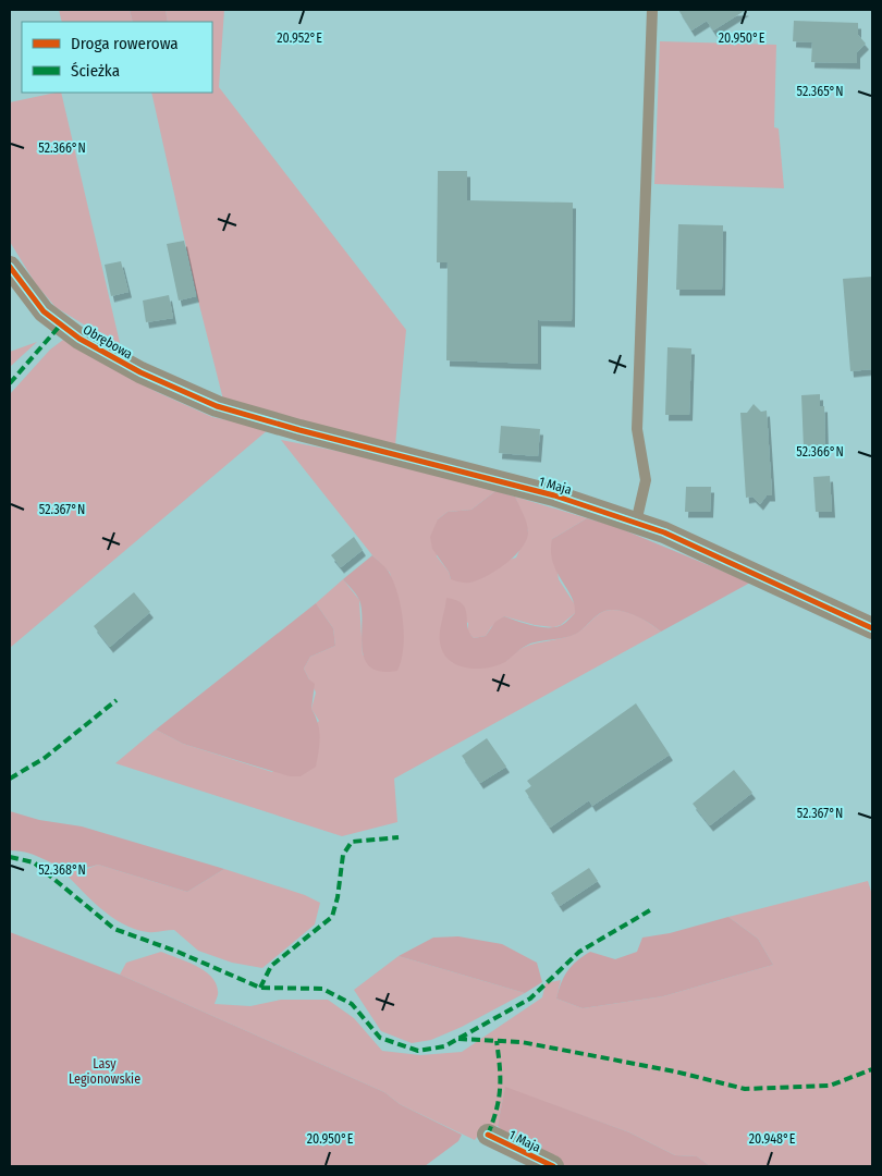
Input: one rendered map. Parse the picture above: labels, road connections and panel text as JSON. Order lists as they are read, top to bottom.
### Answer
{
  "streets": {
    "street": ["Obrębowa", "1 Maja"]
  },
  "crossings": [
    ["Obrębowa", "1 Maja"]
  ],
  "parks": ["Lasy Legionowskie"],
  "legend": ["Droga rowerowa", "Ścieżka"],
  "coordinates": [
    "20.952°E",
    "20.950°E",
    "52.365°N",
    "52.366°N",
    "52.367°N",
    "52.368°N",
    "20.948°E"
  ]
}
